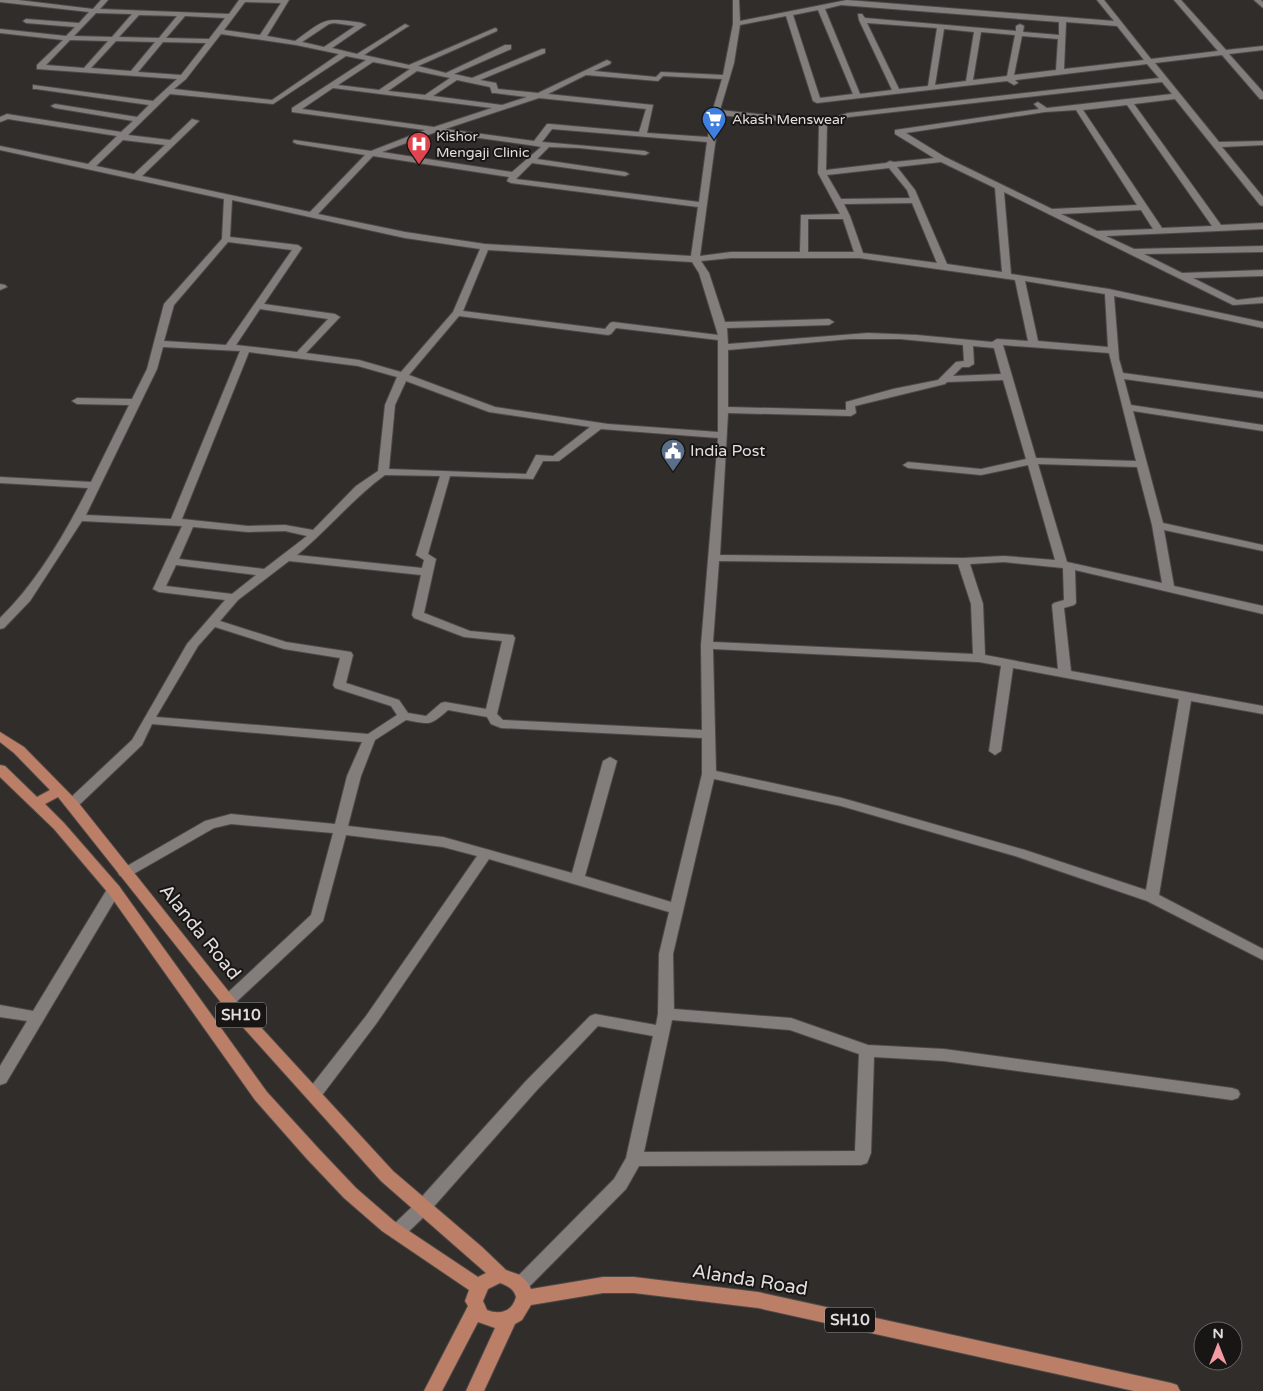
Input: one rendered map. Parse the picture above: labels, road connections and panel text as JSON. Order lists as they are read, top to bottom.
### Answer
{
  "streets": {
    "main road": ["Alanda Road", "SH10"]
  },
  "crossings": [
    ["Alanda Road", "SH10"]
  ],
  "places": {
    "supermarket": ["Akash Menswear"],
    "hospital": ["Kishor Mengaji Clinic"],
    "public building": ["India Post"]
  },
  "north": "top"
}
